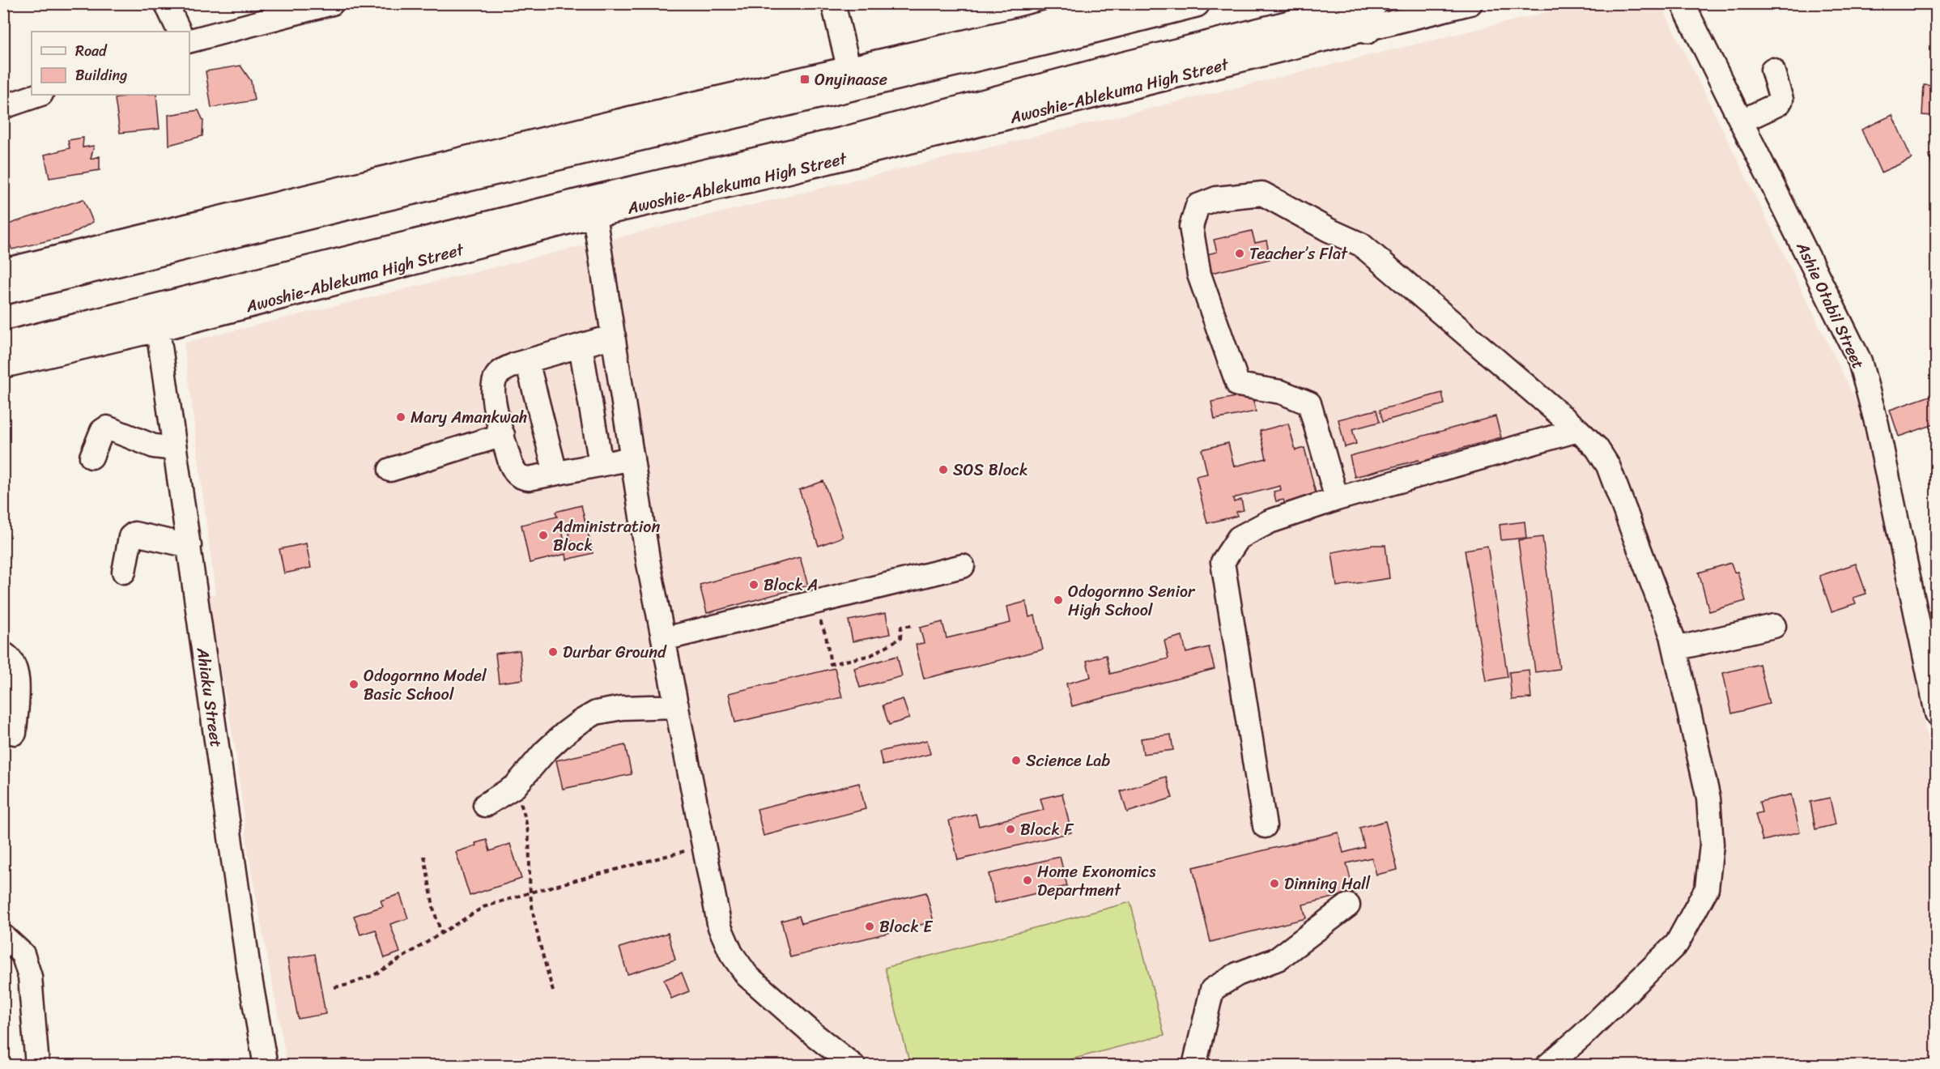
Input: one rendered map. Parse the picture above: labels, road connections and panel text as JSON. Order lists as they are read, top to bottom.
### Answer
{
  "streets": {
    "main road": ["Awoshie-Ablekuma High Street"],
    "street": ["Ashie Otabil Street", "Ahiaku Street"]
  },
  "crossings": [
    ["Awoshie-Ablekuma High Street", "Ahiaku Street"]
  ],
  "places": {
    "transit": ["Onyinaase"],
    "other": [
      "Teacher’s Flat",
      "Mary Amankwah",
      "SOS Block",
      "Administration Block",
      "Block A",
      "Odogornno Senior High School",
      "Durbar Ground",
      "Odogornno Model Basic School",
      "Science Lab",
      "Block F",
      "Home Exonomics Department",
      "Dinning Hall",
      "Block E"
    ]
  },
  "legend": ["Road", "Building"]
}
